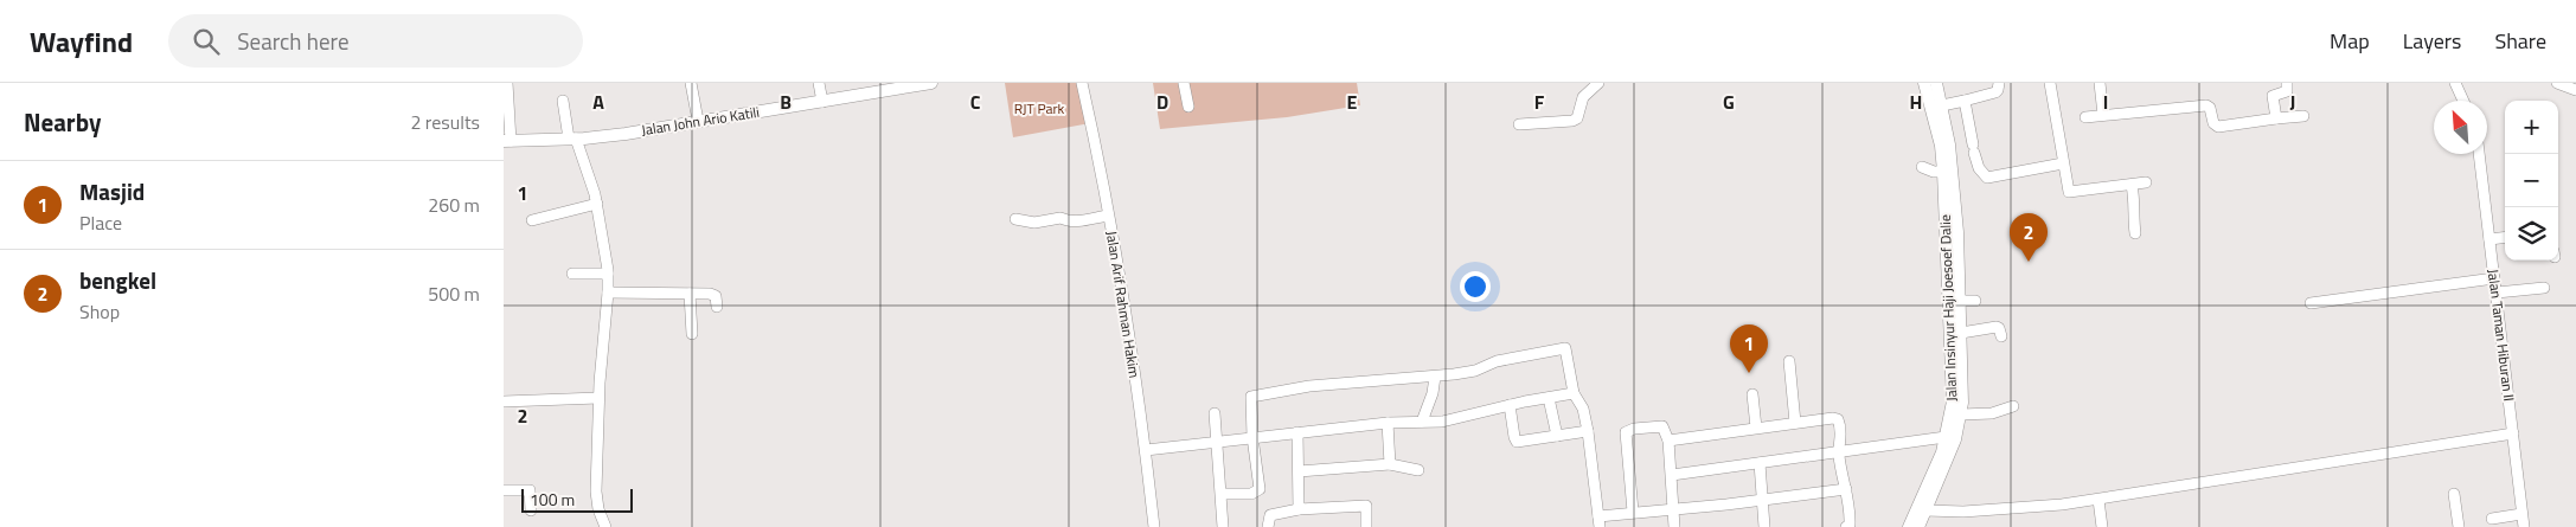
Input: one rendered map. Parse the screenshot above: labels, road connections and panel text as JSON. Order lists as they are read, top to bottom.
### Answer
{
  "streets": {
    "main road": ["Jalan John Ario Katili", "Jalan Insinyur Haji Joesoef Dalie"],
    "street": ["Jalan Arif Rahman Hakim", "Jalan Taman Hiburan II"]
  },
  "parks": ["RJT Park"],
  "scale_bar": "100 m",
  "north": "top left",
  "page": {
    "header": "Wayfind",
    "search": "Search here",
    "nav": ["Map", "Layers", "Share"],
    "heading": ["Nearby", "2 results"],
    "map_buttons": ["+", "−"],
    "list": [
      {
        "mark": "1",
        "name": "Masjid",
        "note": "Place",
        "value": "260 m"
      },
      {
        "mark": "2",
        "name": "bengkel",
        "note": "Shop",
        "value": "500 m"
      }
    ],
    "pins": ["2", "1"],
    "scale": "100 m"
  },
  "grid": {
    "columns": [
      "A",
      "B",
      "C",
      "D",
      "E",
      "F",
      "G",
      "H",
      "I",
      "J"
    ],
    "rows": ["1", "2"]
  }
}
